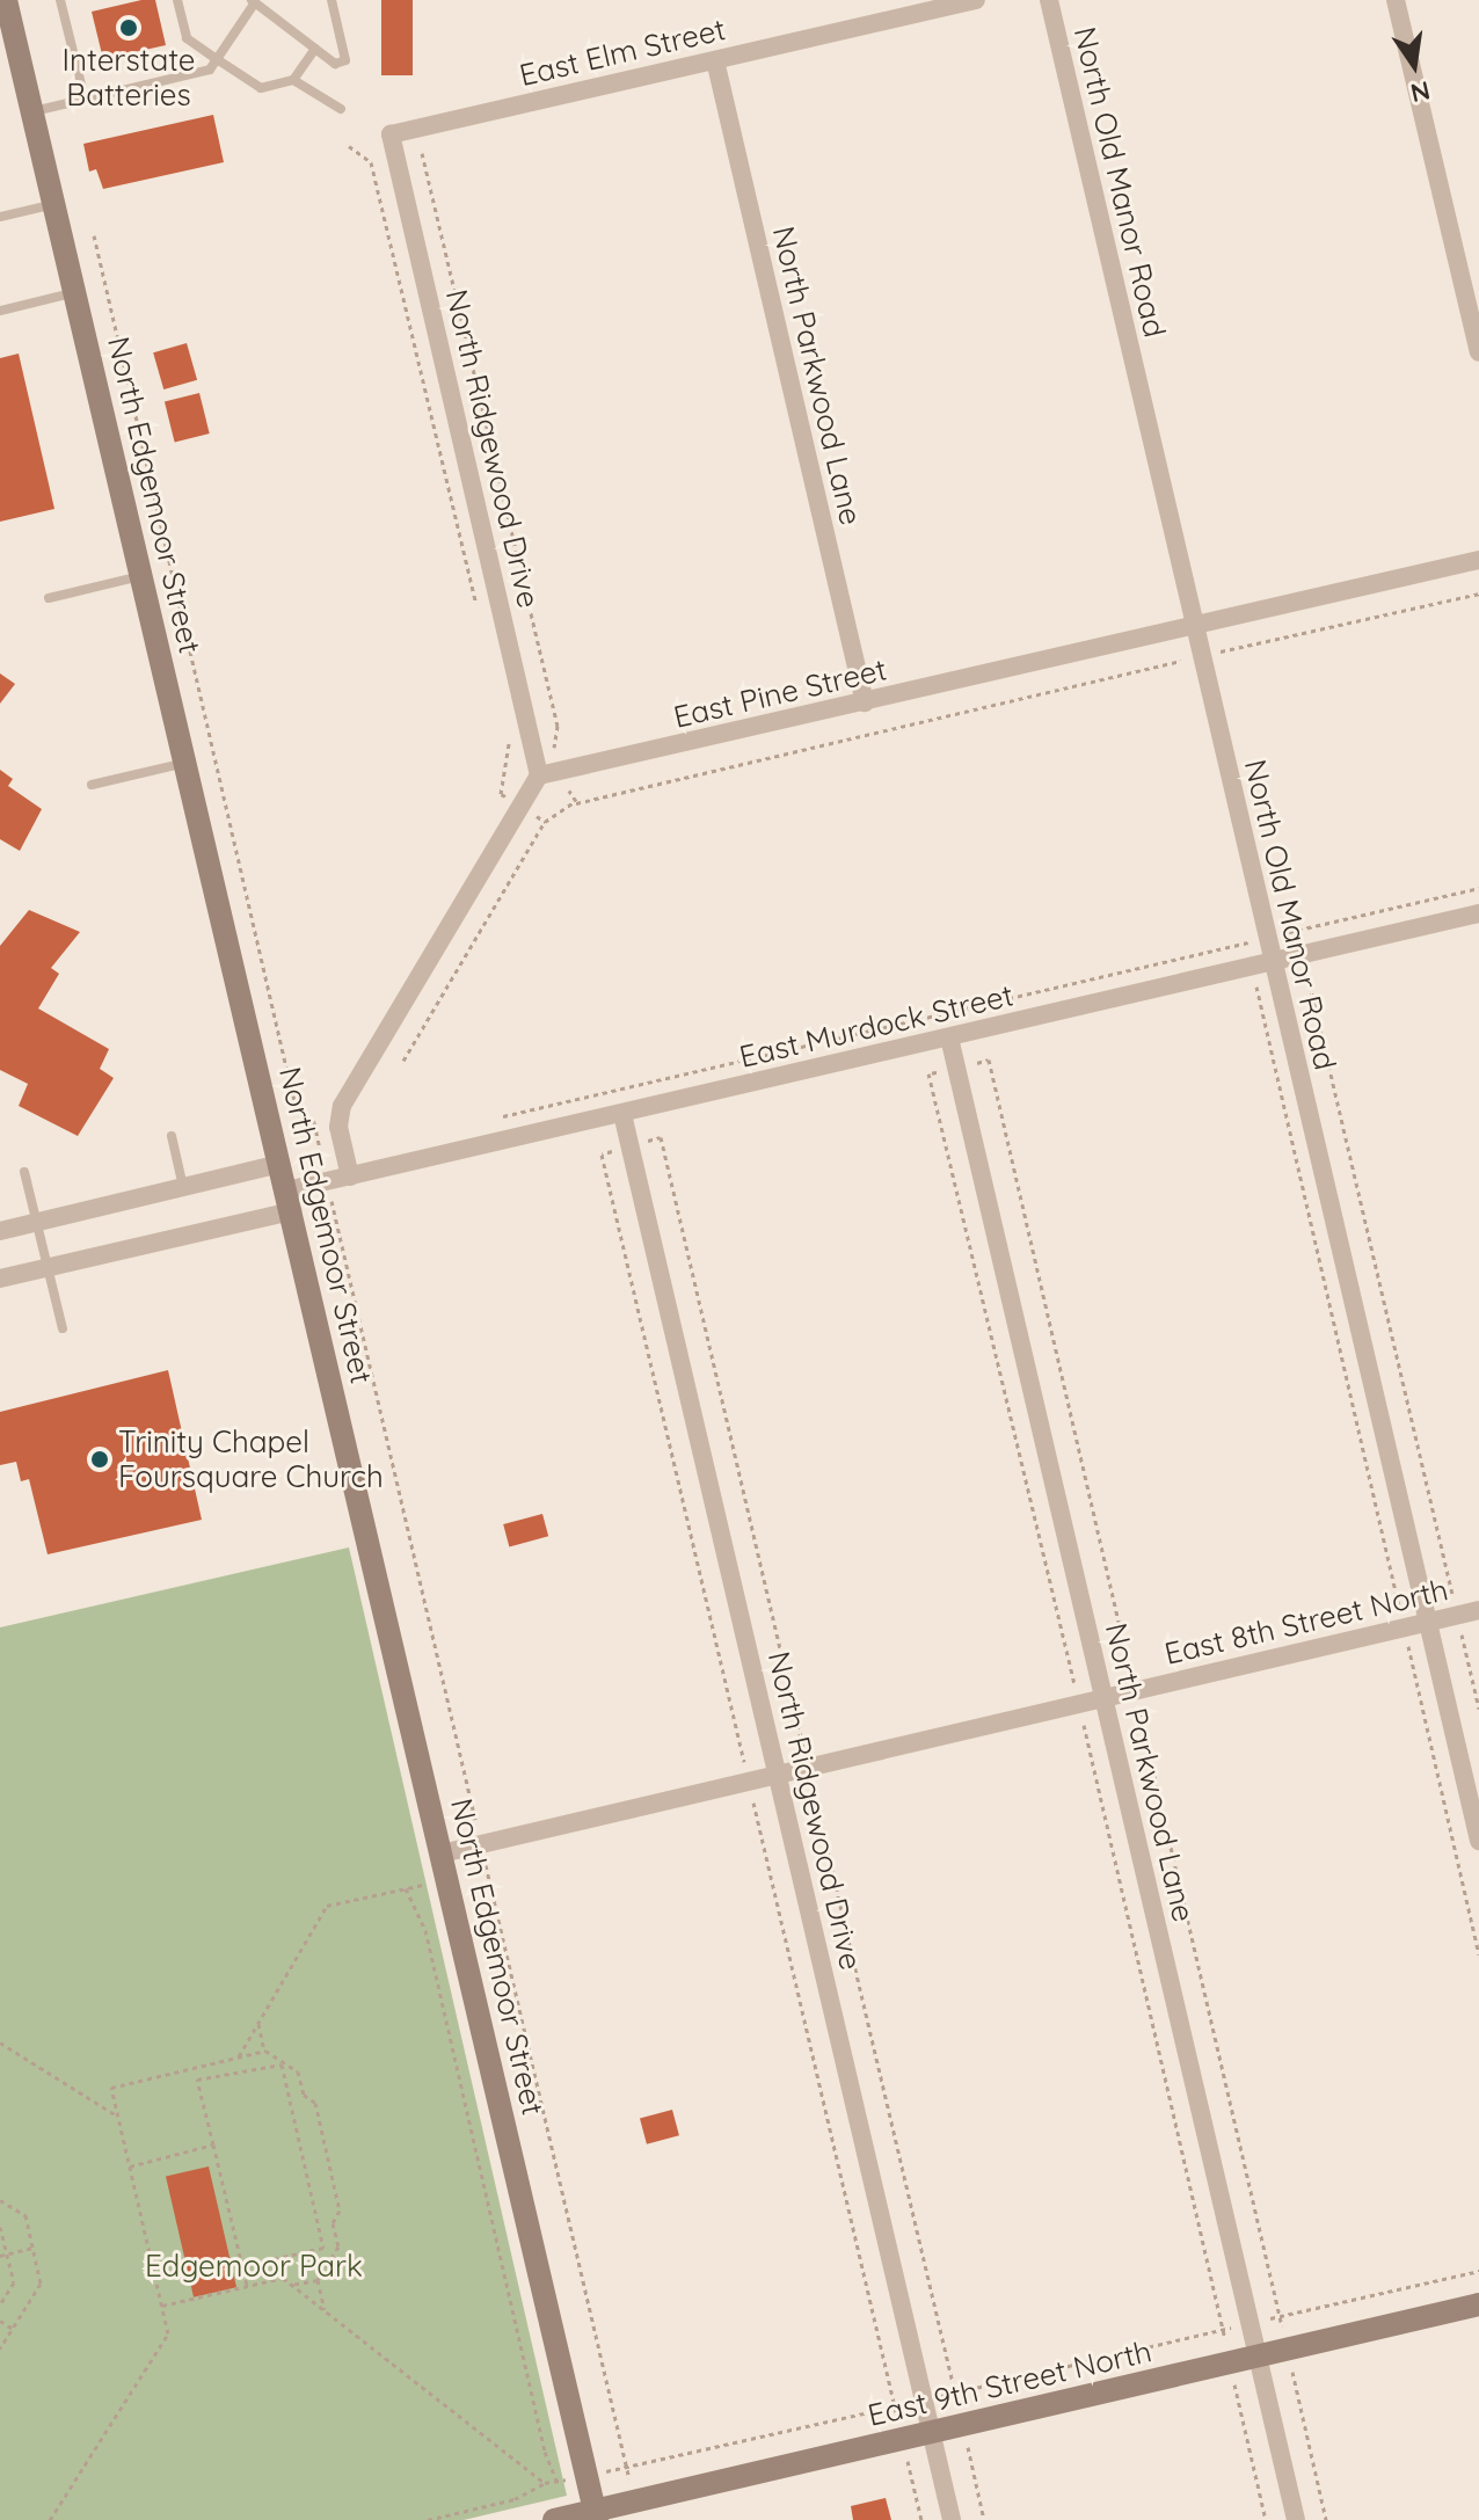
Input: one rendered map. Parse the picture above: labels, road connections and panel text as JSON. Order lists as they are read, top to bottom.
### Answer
{
  "streets": {
    "street": [
      "East Elm Street",
      "North Old Manor Road",
      "North Parkwood Lane",
      "North Ridgewood Drive",
      "North Edgemoor Street",
      "East Pine Street",
      "East Murdock Street",
      "East 8th Street North",
      "East 9th Street North"
    ]
  },
  "crossings": [
    ["East Elm Street", "North Parkwood Lane"],
    ["East Elm Street", "North Ridgewood Drive"],
    ["North Old Manor Road", "East Pine Street"],
    ["North Old Manor Road", "East Murdock Street"],
    ["North Old Manor Road", "East 8th Street North"],
    ["North Parkwood Lane", "East Pine Street"],
    ["North Parkwood Lane", "East Murdock Street"],
    ["North Parkwood Lane", "East 8th Street North"],
    ["North Parkwood Lane", "East 9th Street North"],
    ["North Ridgewood Drive", "East Pine Street"],
    ["North Ridgewood Drive", "East Murdock Street"],
    ["North Ridgewood Drive", "East 8th Street North"],
    ["North Ridgewood Drive", "East 9th Street North"],
    ["North Edgemoor Street", "East Murdock Street"],
    ["North Edgemoor Street", "East 8th Street North"],
    ["North Edgemoor Street", "East 9th Street North"]
  ],
  "parks": ["Edgemoor Park"],
  "places": ["Interstate Batteries", "Trinity Chapel Foursquare Church"],
  "north": "bottom"
}
